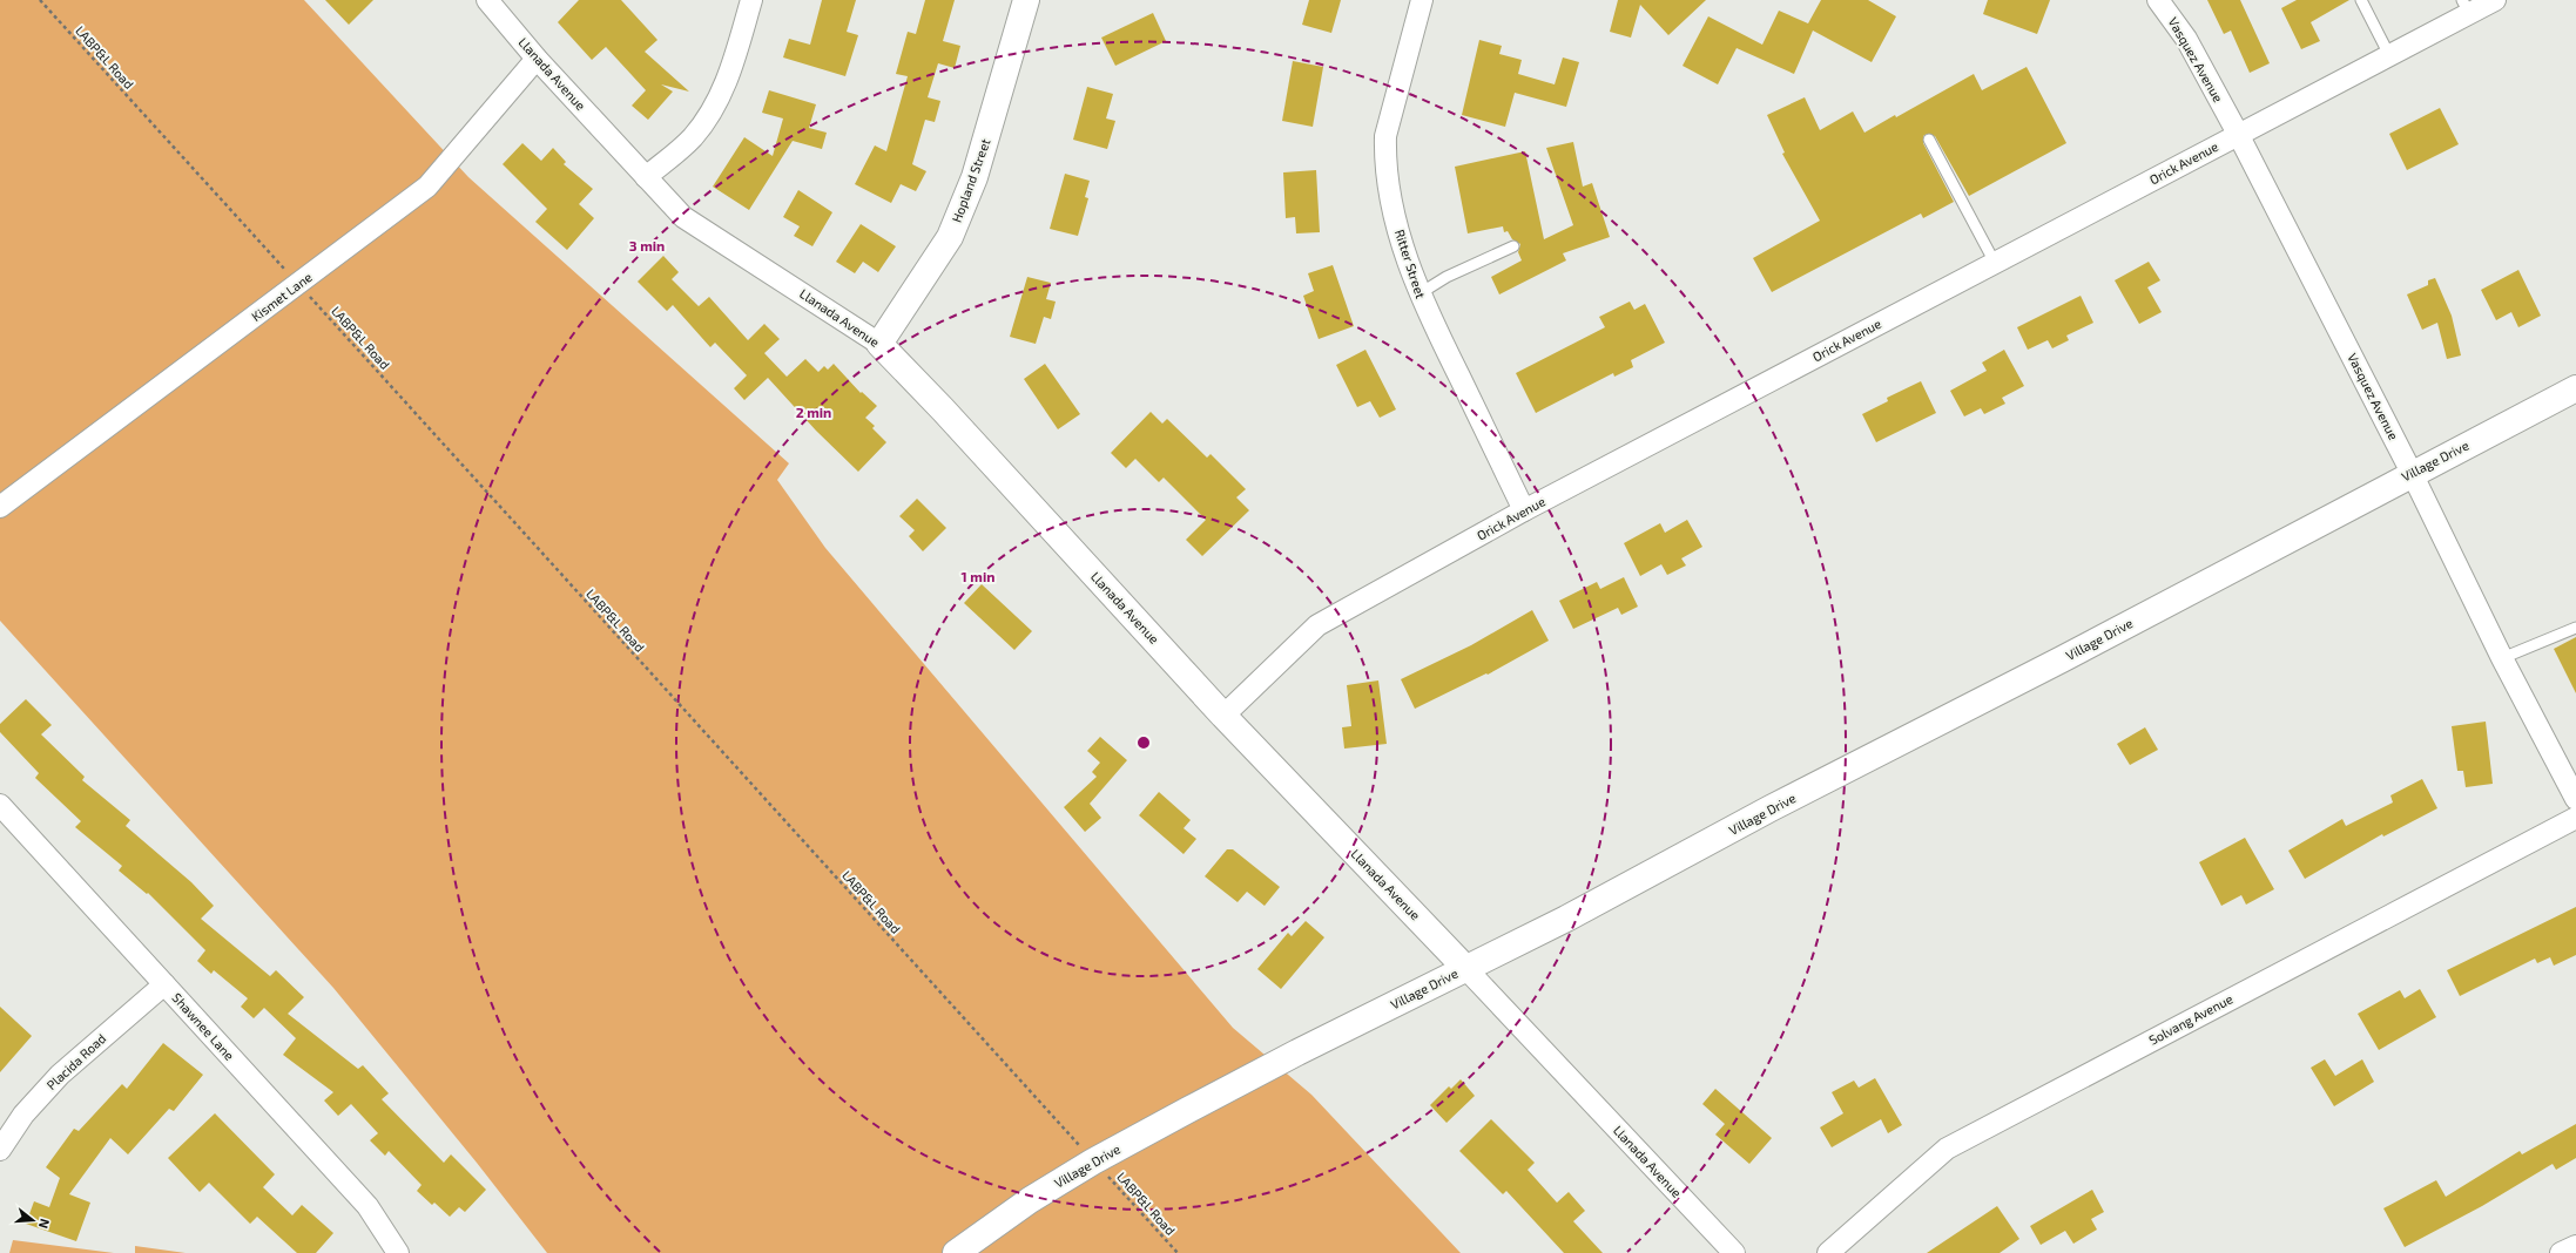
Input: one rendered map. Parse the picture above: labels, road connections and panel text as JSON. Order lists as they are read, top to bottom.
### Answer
{
  "streets": {
    "main road": ["Llanada Avenue", "Hopland Street", "Village Drive"],
    "street": [
      "Vasquez Avenue",
      "Orick Avenue",
      "Ritter Street",
      "Kismet Lane",
      "Solvang Avenue",
      "Shawnee Lane",
      "Placida Road"
    ],
    "path": ["LABP&L Road"]
  },
  "crossings": [
    ["LABP&L Road", "Kismet Lane"],
    ["LABP&L Road", "Village Drive"],
    ["Vasquez Avenue", "Orick Avenue"],
    ["Vasquez Avenue", "Village Drive"],
    ["Llanada Avenue", "Orick Avenue"],
    ["Llanada Avenue", "Hopland Street"],
    ["Llanada Avenue", "Kismet Lane"],
    ["Llanada Avenue", "Village Drive"],
    ["Orick Avenue", "Ritter Street"],
    ["Shawnee Lane", "Placida Road"]
  ],
  "north": "right",
  "rings": ["3 min", "2 min", "1 min"]
}
